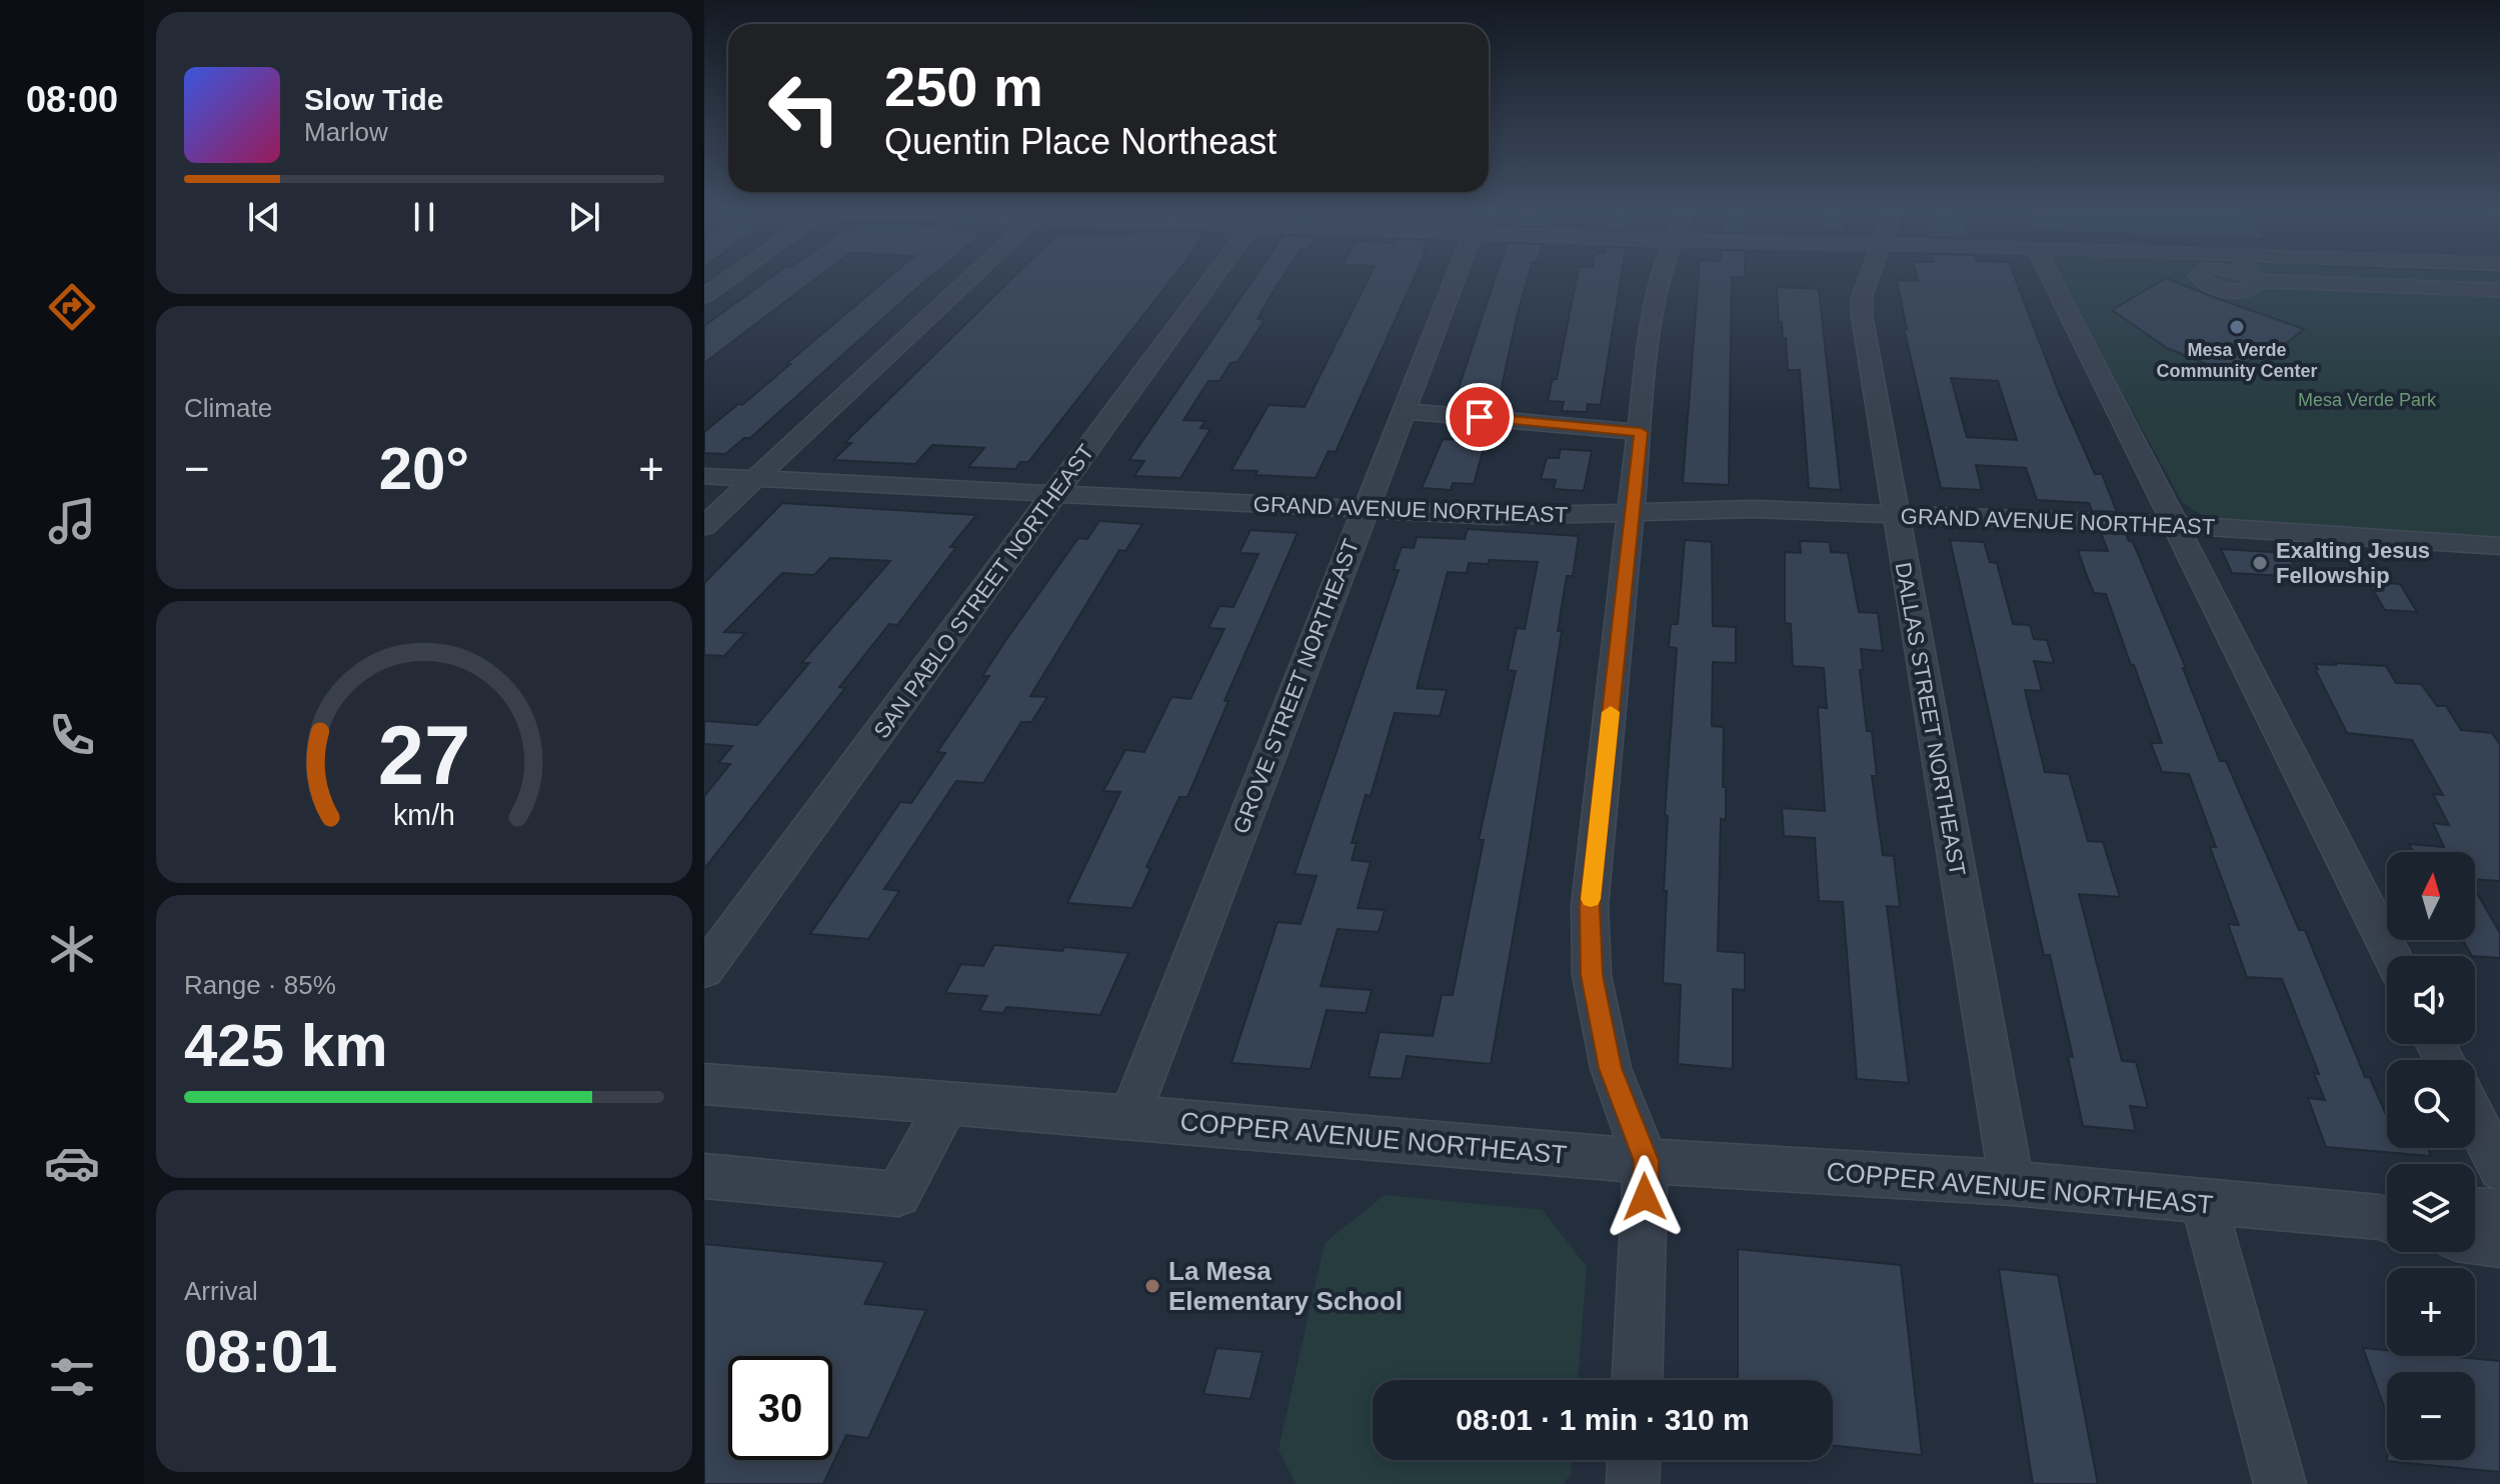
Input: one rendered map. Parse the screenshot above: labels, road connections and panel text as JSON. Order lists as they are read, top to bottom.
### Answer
{
  "streets": {
    "street": [
      "GRAND AVENUE NORTHEAST",
      "SAN PABLO STREET NORTHEAST",
      "GROVE STREET NORTHEAST",
      "DALLAS STREET NORTHEAST",
      "COPPER AVENUE NORTHEAST"
    ]
  },
  "crossings": [
    ["GRAND AVENUE NORTHEAST", "SAN PABLO STREET NORTHEAST"],
    ["GRAND AVENUE NORTHEAST", "GROVE STREET NORTHEAST"],
    ["GRAND AVENUE NORTHEAST", "DALLAS STREET NORTHEAST"],
    ["GROVE STREET NORTHEAST", "COPPER AVENUE NORTHEAST"],
    ["DALLAS STREET NORTHEAST", "COPPER AVENUE NORTHEAST"]
  ],
  "parks": ["Mesa Verde Park"],
  "places": ["Mesa Verde Community Center", "Exalting Jesus Fellowship", "La Mesa Elementary School"],
  "north": "top",
  "page": {
    "tabs": "08:00",
    "turn": ["250 m", "Quentin Place Northeast"],
    "song": ["Slow Tide", "Marlow"],
    "tile": [
      "Climate",
      ["Range · 85%", "425 km"],
      ["Arrival", "08:01"]
    ],
    "heat": ["−", "20°", "+"],
    "map_buttons": ["+", "−"],
    "limit": "30",
    "trip": "08:01 · 1 min · 310 m",
    "gauge": ["27", "km/h"]
  }
}
